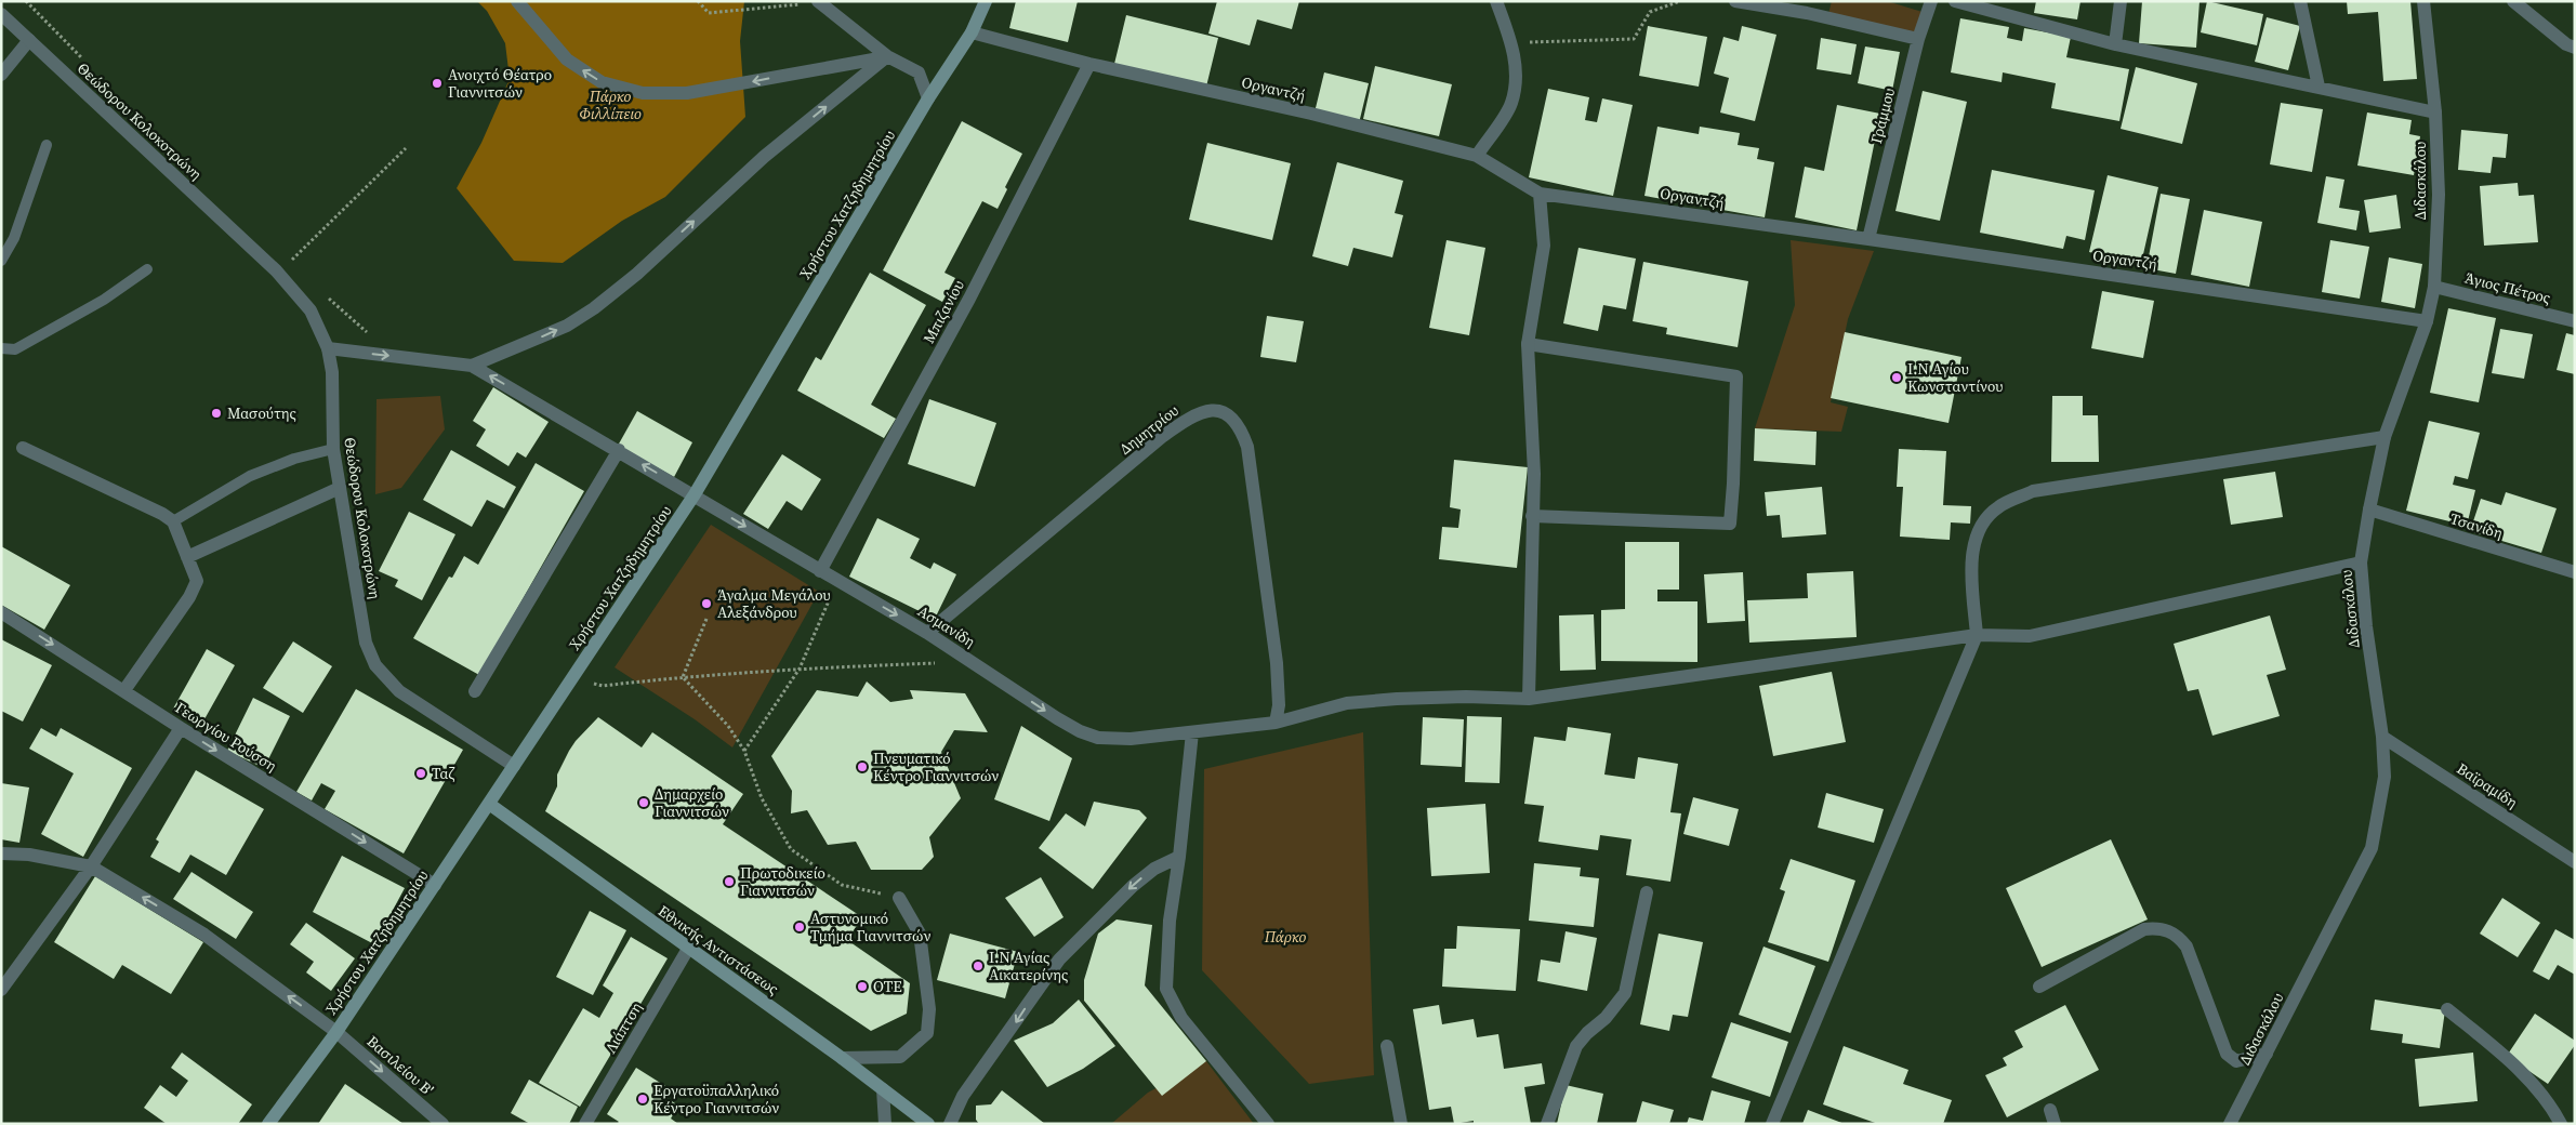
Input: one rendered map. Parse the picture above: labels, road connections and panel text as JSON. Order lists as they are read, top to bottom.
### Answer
{
  "streets": {
    "main road": ["Χρήστου Χατζηδημητρίου", "Εθνικής Αντιστάσεως"],
    "street": [
      "Οργαντζή",
      "Γράμμου",
      "Θεώδορου Κολοκοτρώνη",
      "Διδασκάλου",
      "Άγιος Πέτρος",
      "Μπιζανίου",
      "Δημητρίου",
      "Τσανίδη",
      "Ασμανίδη",
      "Γεωργίου Ρούσση",
      "Βαϊραμίδη",
      "Λιάπτση",
      "Βασιλείου Β'"
    ]
  },
  "crossings": [
    ["Οργαντζή", "Γράμμου"],
    ["Οργαντζή", "Διδασκάλου"],
    ["Οργαντζή", "Χρήστου Χατζηδημητρίου"],
    ["Οργαντζή", "Μπιζανίου"],
    ["Θεώδορου Κολοκοτρώνη", "Χρήστου Χατζηδημητρίου"],
    ["Διδασκάλου", "Άγιος Πέτρος"],
    ["Διδασκάλου", "Τσανίδη"],
    ["Διδασκάλου", "Ασμανίδη"],
    ["Διδασκάλου", "Βαϊραμίδη"],
    ["Χρήστου Χατζηδημητρίου", "Ασμανίδη"],
    ["Χρήστου Χατζηδημητρίου", "Γεωργίου Ρούσση"],
    ["Χρήστου Χατζηδημητρίου", "Εθνικής Αντιστάσεως"],
    ["Χρήστου Χατζηδημητρίου", "Βασιλείου Β'"],
    ["Μπιζανίου", "Ασμανίδη"],
    ["Δημητρίου", "Ασμανίδη"],
    ["Εθνικής Αντιστάσεως", "Λιάπτση"]
  ],
  "one_way": ["Γεωργίου Ρούσση"],
  "parks": ["Πάρκο Φιλλίπειο", "Πάρκο"],
  "places": [
    "Ανοιχτό Θέατρο Γιαννιτσών",
    "Ι.Ν Αγίου Κωνσταντίνου",
    "Μασούτης",
    "Άγαλμα Μεγάλου Αλεξάνδρου",
    "Πνευματικό Κέντρο Γιαννιτσών",
    "Ταζ",
    "Δημαρχείο Γιαννιτσών",
    "Πρωτοδικείο Γιαννιτσών",
    "Αστυνομικό Τμήμα Γιαννιτσών",
    "Ι.Ν Αγίας Αικατερίνης",
    "ΟΤΕ",
    "Εργατοϋπαλληλικό Κέντρο Γιαννιτσών"
  ]
}
